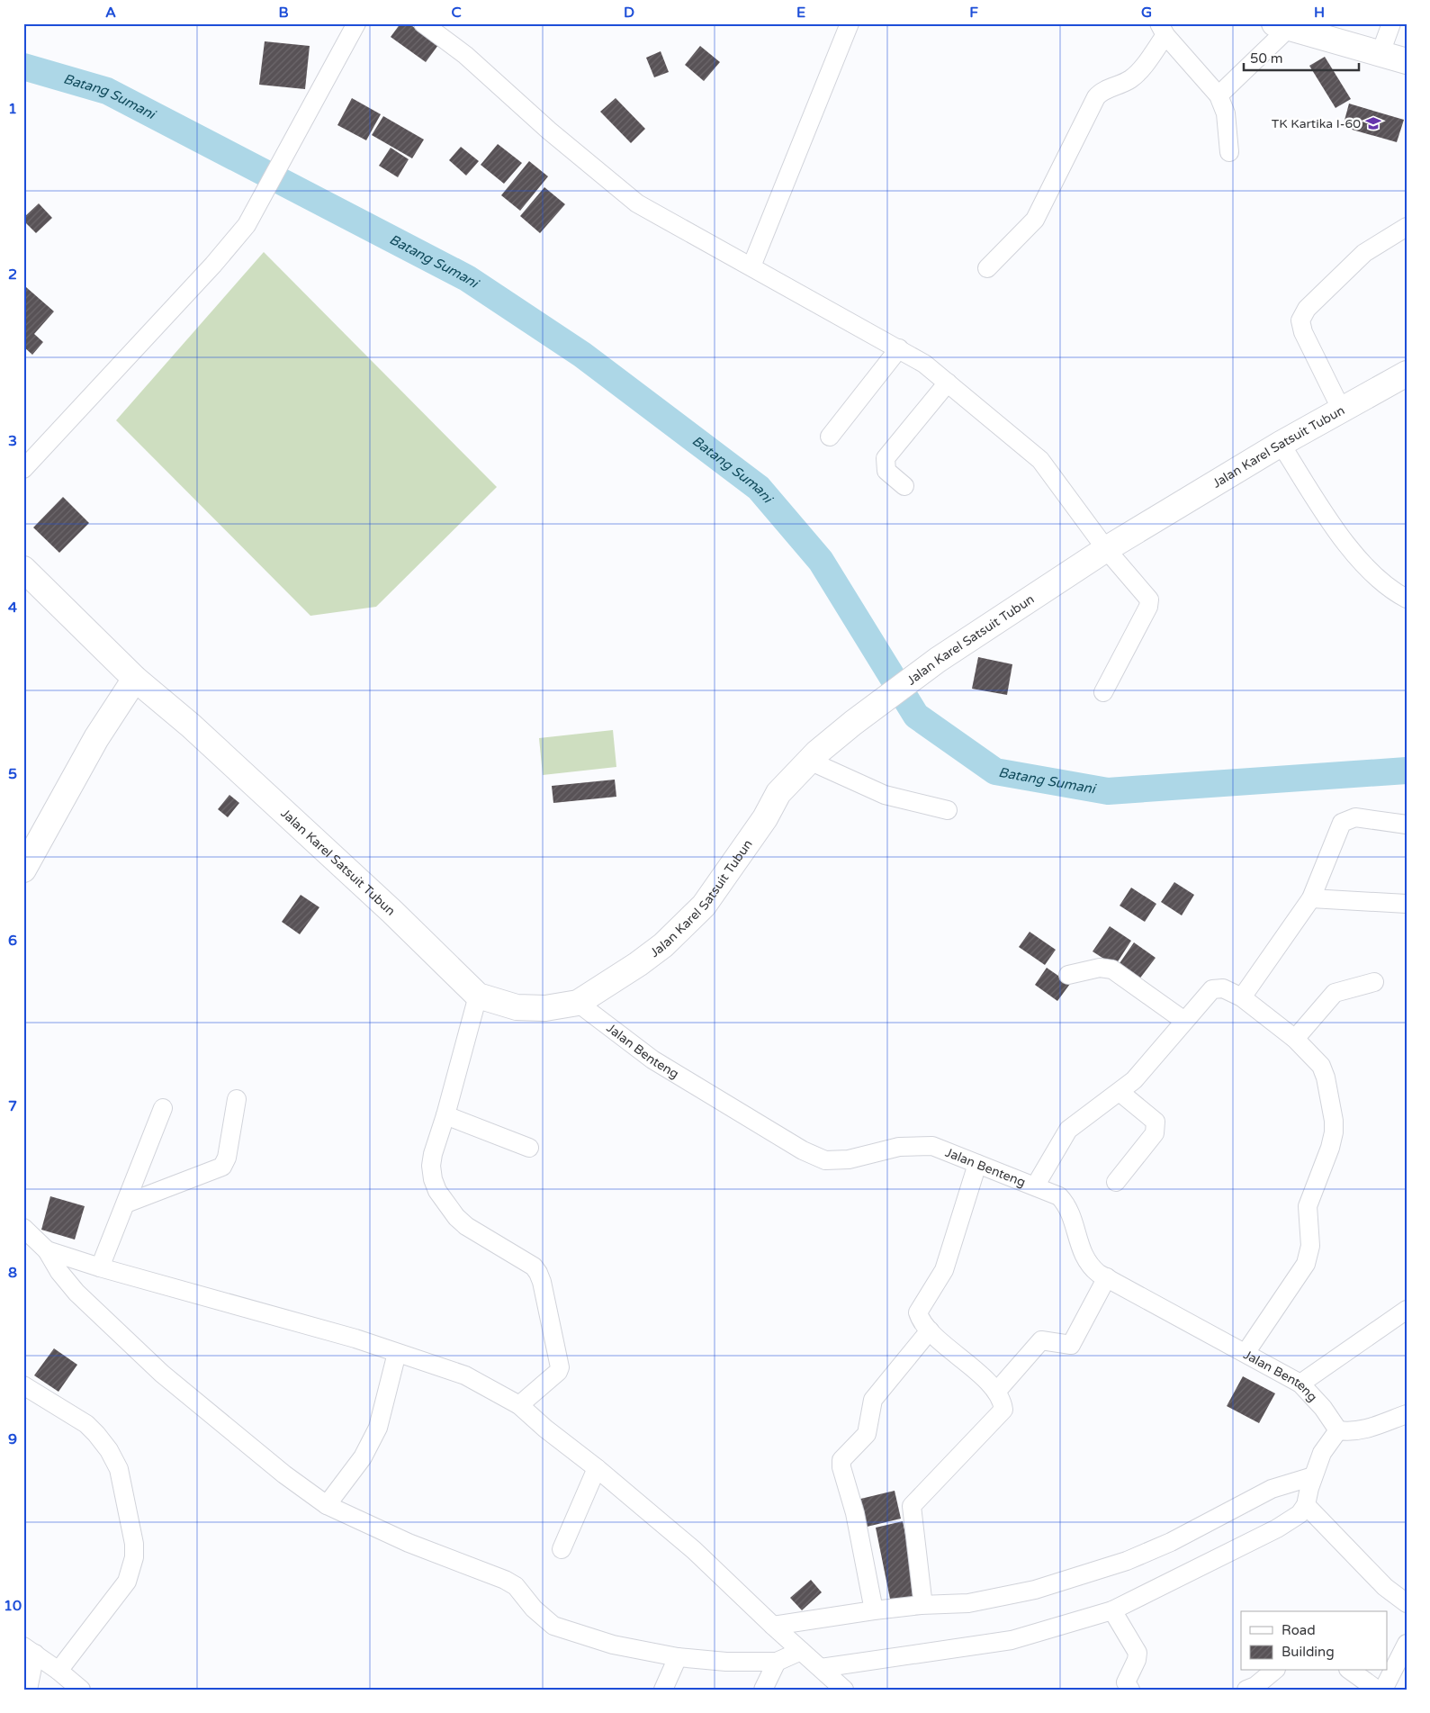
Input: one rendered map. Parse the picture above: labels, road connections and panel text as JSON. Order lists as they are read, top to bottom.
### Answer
{
  "streets": {
    "main road": ["Jalan Karel Satsuit Tubun"],
    "street": ["Jalan Benteng"]
  },
  "crossings": [
    ["Jalan Karel Satsuit Tubun", "Jalan Benteng"]
  ],
  "water": ["Batang Sumani"],
  "places": {
    "school or university": ["TK Kartika I-60"]
  },
  "legend": ["Road", "Building"],
  "scale_bar": "50 m",
  "grid": {
    "columns": [
      "A",
      "B",
      "C",
      "D",
      "E",
      "F",
      "G",
      "H"
    ],
    "rows": [
      "1",
      "2",
      "3",
      "4",
      "5",
      "6",
      "7",
      "8",
      "9",
      "10"
    ]
  }
}
